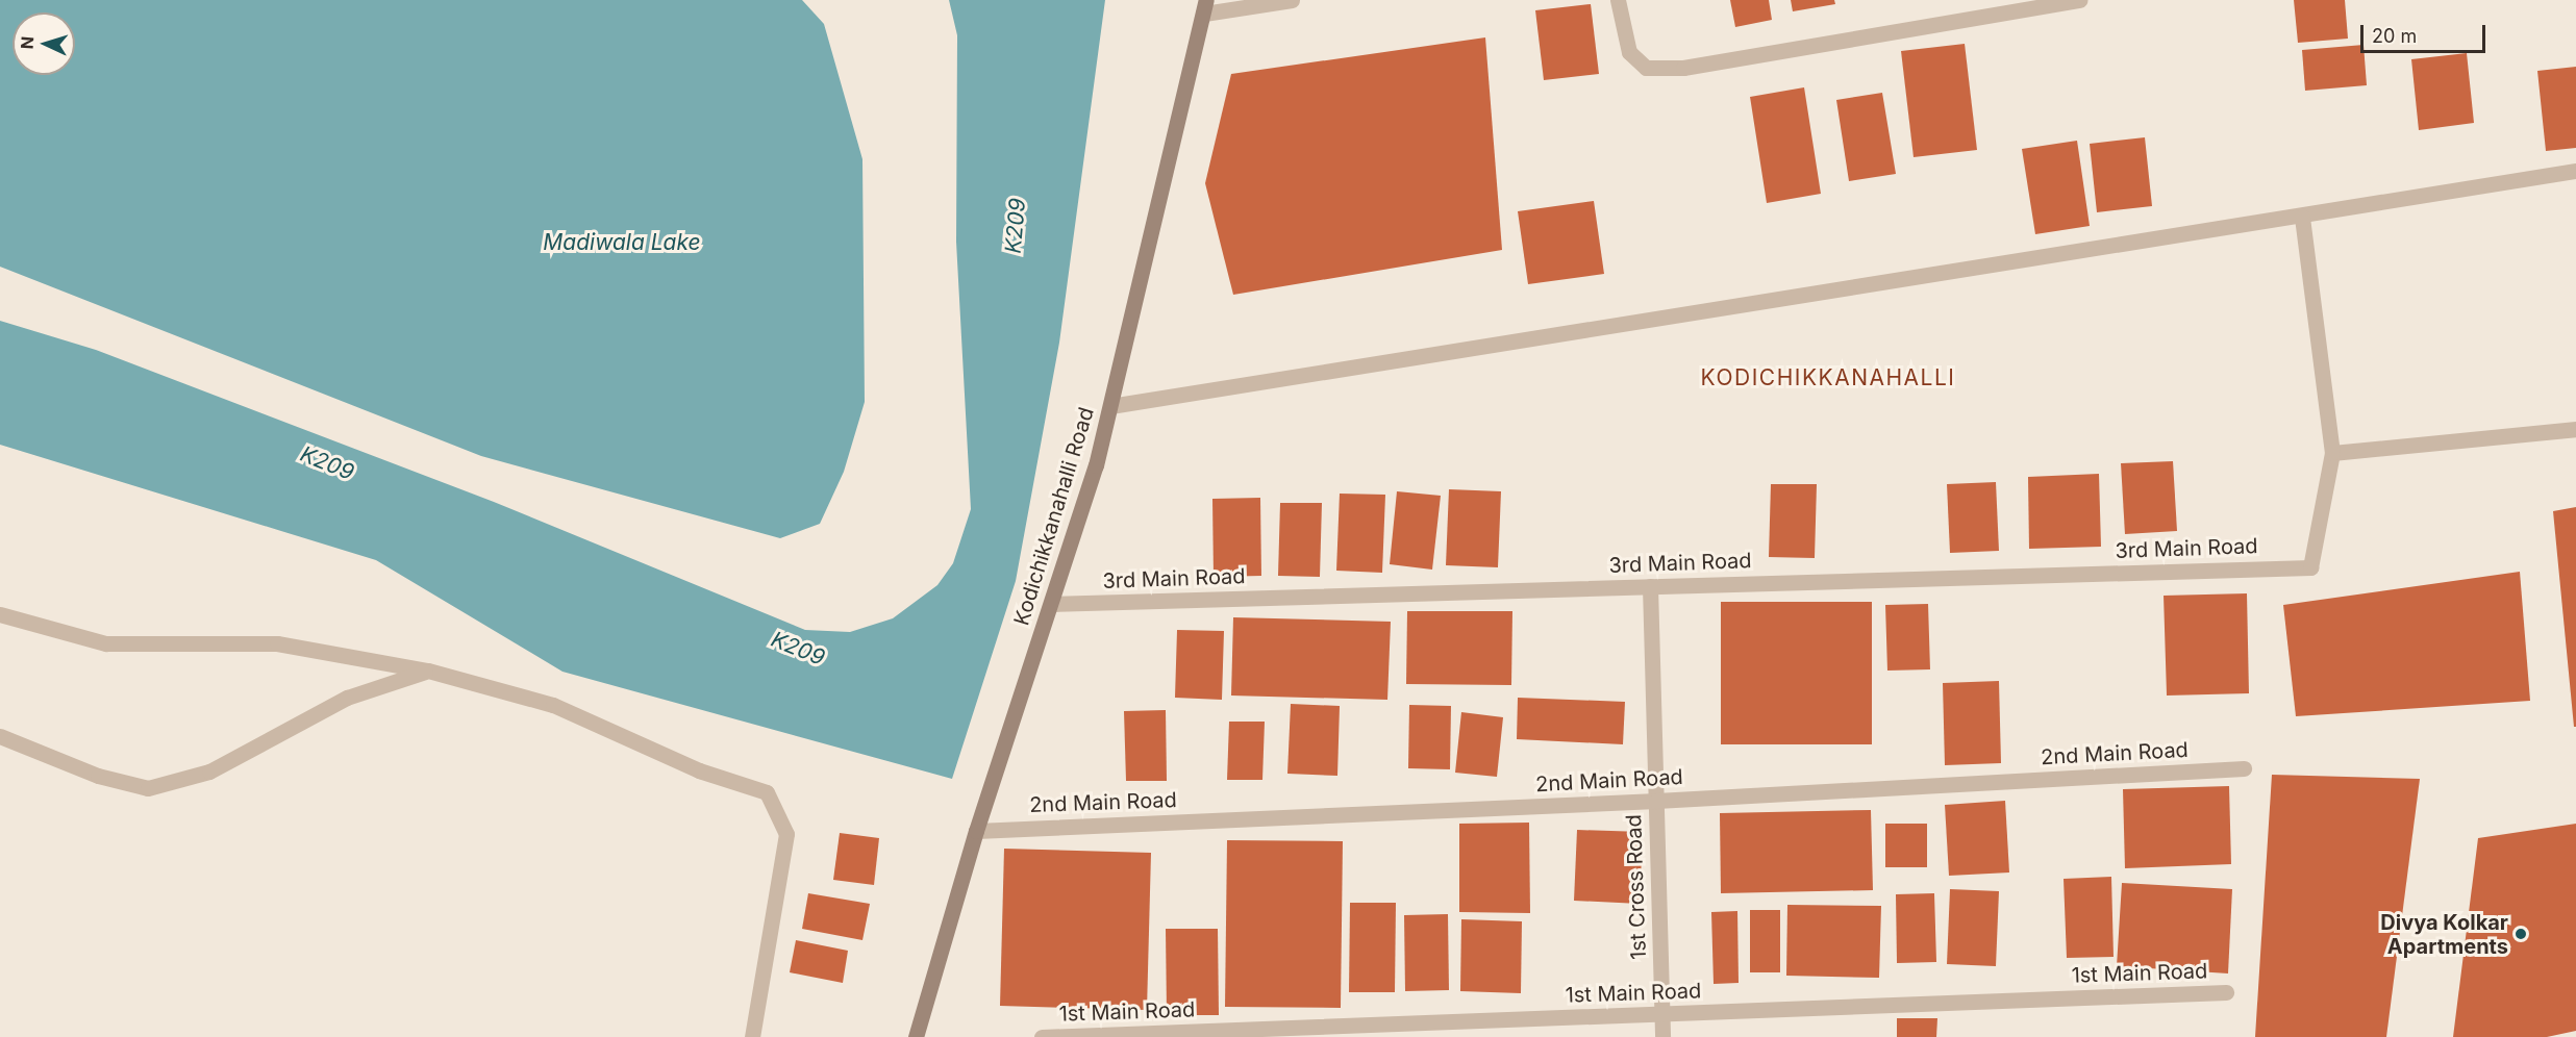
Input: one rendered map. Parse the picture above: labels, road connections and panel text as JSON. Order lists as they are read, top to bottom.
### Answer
{
  "streets": {
    "street": [
      "Kodichikkanahalli Road",
      "3rd Main Road",
      "2nd Main Road",
      "1st Cross Road",
      "1st Main Road"
    ]
  },
  "crossings": [
    ["Kodichikkanahalli Road", "3rd Main Road"],
    ["Kodichikkanahalli Road", "2nd Main Road"],
    ["3rd Main Road", "1st Cross Road"],
    ["2nd Main Road", "1st Cross Road"],
    ["1st Cross Road", "1st Main Road"]
  ],
  "districts": ["KODICHIKKANAHALLI"],
  "water": ["K209", "Madiwala Lake"],
  "places": ["Divya Kolkar Apartments"],
  "scale_bar": "20 m",
  "north": "left"
}
